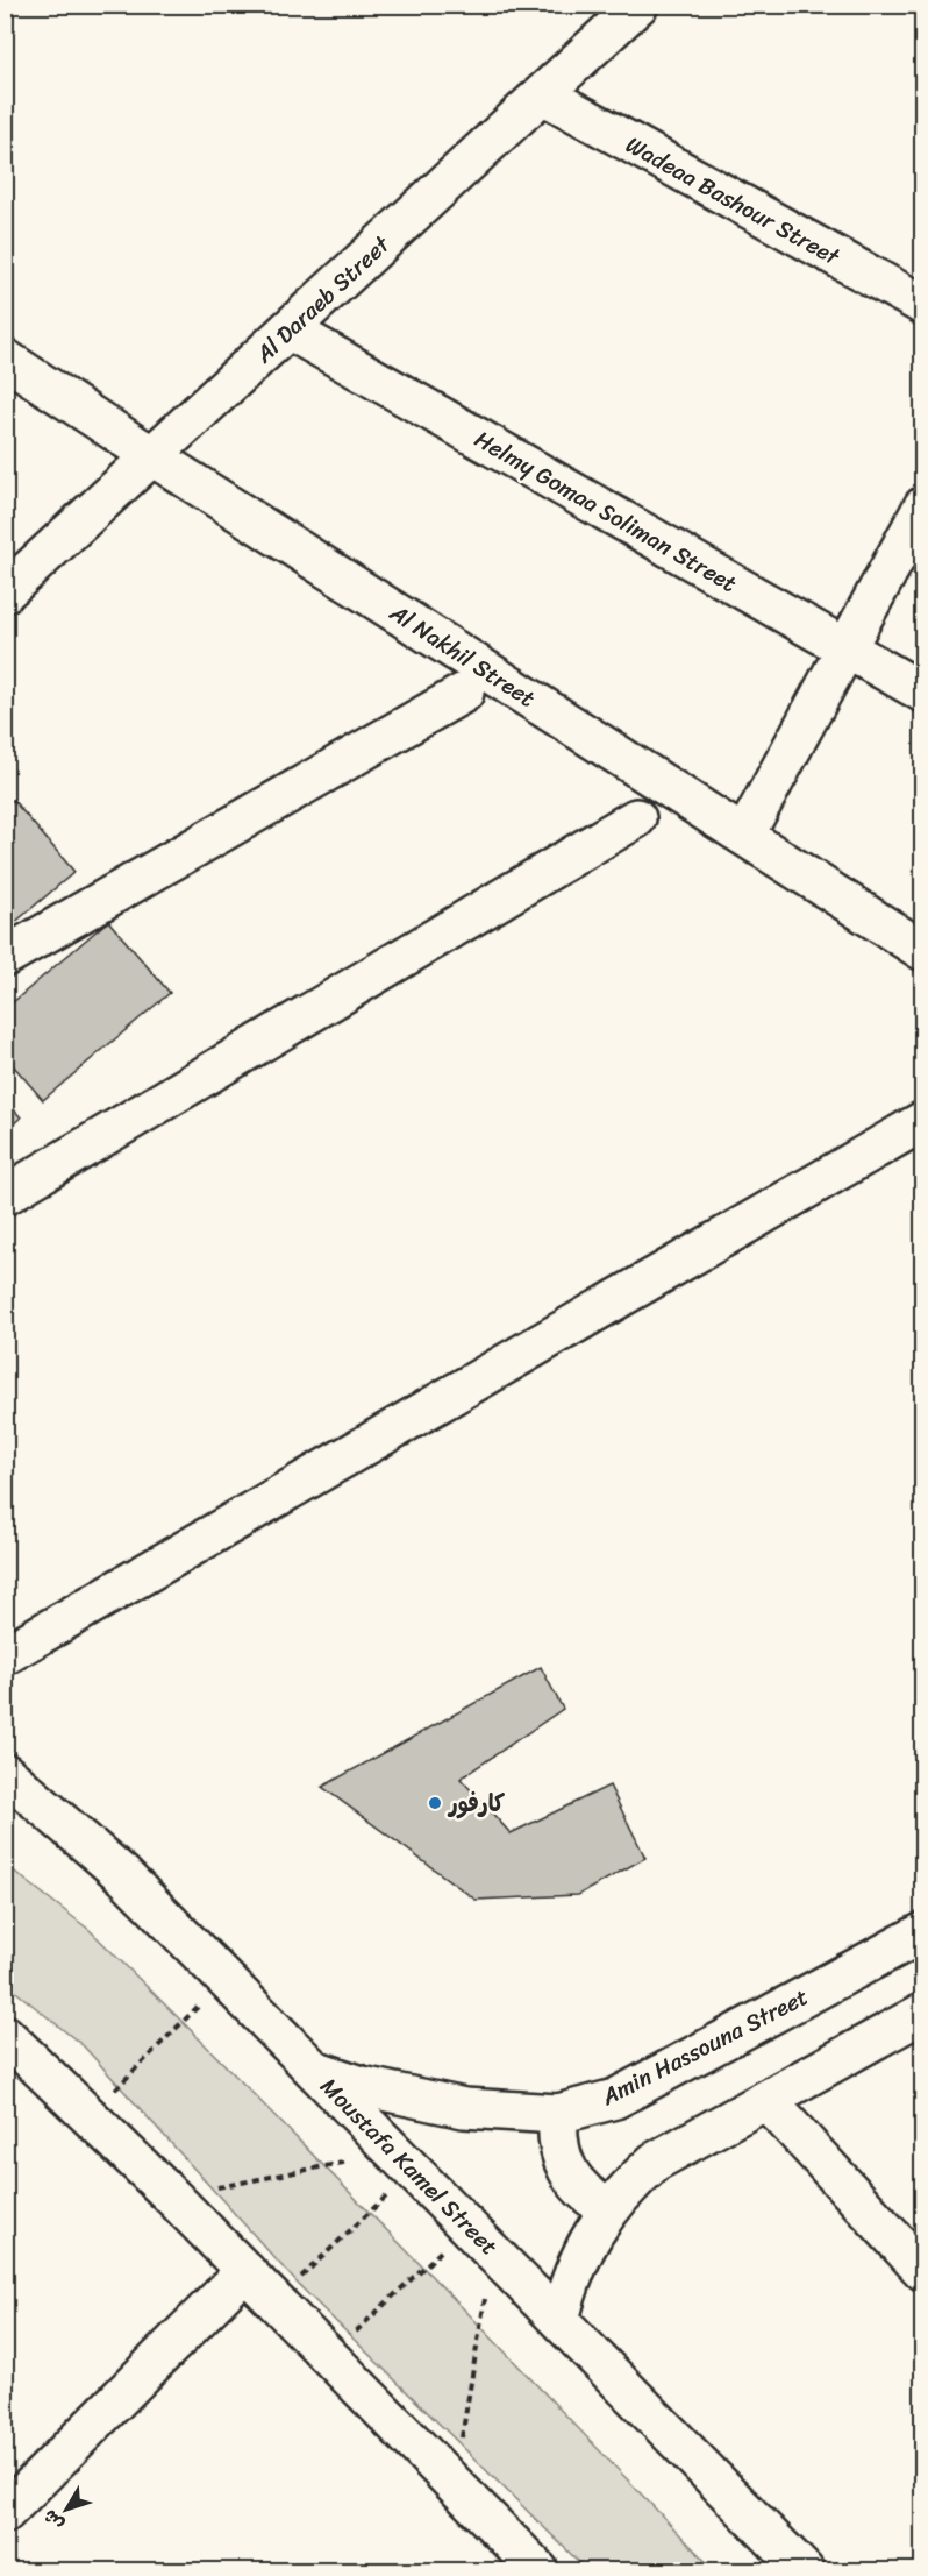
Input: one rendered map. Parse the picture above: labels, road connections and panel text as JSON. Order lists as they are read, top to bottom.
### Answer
{
  "streets": {
    "street": [
      "Wadeaa Bashour Street",
      "Al Daraeb Street",
      "Helmy Gomaa Soliman Street",
      "Al Nakhil Street",
      "Amin Hassouna Street",
      "Moustafa Kamel Street"
    ]
  },
  "crossings": [
    ["Wadeaa Bashour Street", "Al Daraeb Street"],
    ["Al Daraeb Street", "Helmy Gomaa Soliman Street"],
    ["Al Daraeb Street", "Al Nakhil Street"],
    ["Amin Hassouna Street", "Moustafa Kamel Street"]
  ],
  "places": ["كارفور"],
  "north": "bottom left"
}
